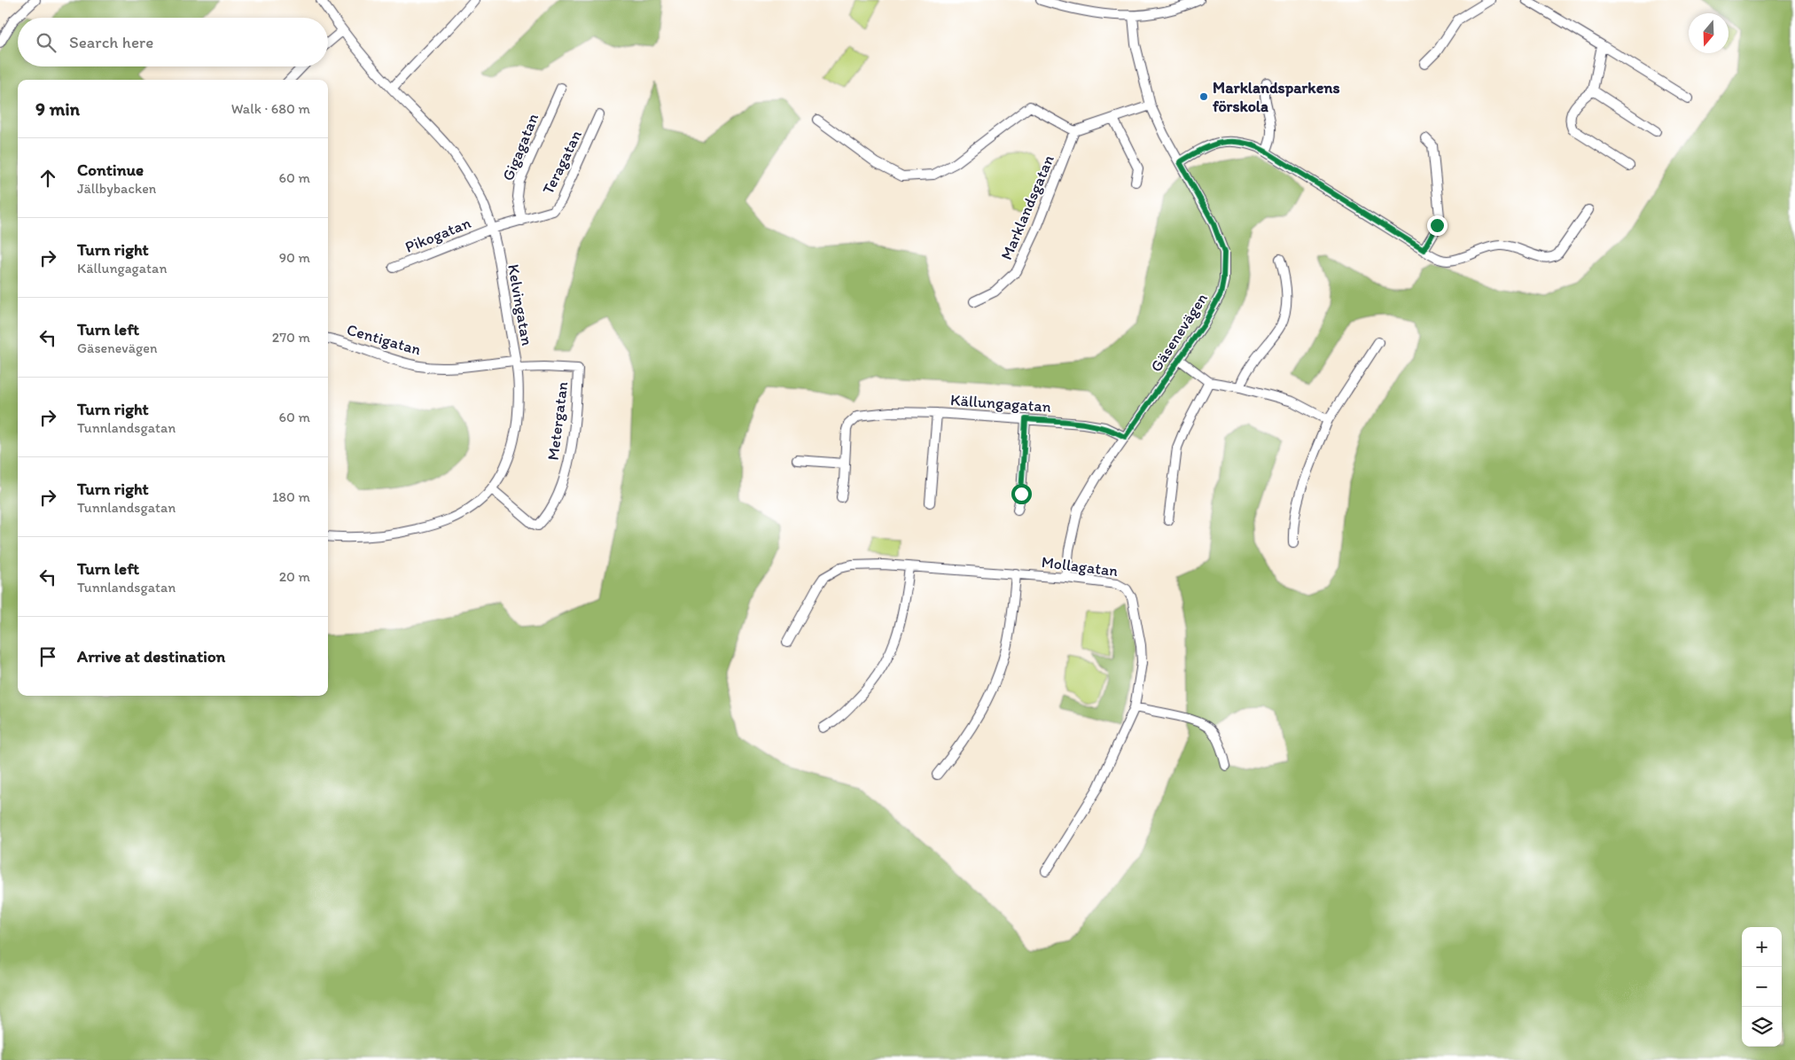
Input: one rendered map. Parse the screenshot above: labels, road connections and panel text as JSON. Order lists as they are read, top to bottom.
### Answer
{
  "streets": {
    "street": [
      "Gigagatan",
      "Teragatan",
      "Marklandsgatan",
      "Pikogatan",
      "Kelvingatan",
      "Gäsenevägen",
      "Centigatan",
      "Källungagatan",
      "Metergatan",
      "Mollagatan"
    ]
  },
  "crossings": [
    ["Gigagatan", "Teragatan"],
    ["Teragatan", "Pikogatan"],
    ["Teragatan", "Kelvingatan"],
    ["Pikogatan", "Kelvingatan"],
    ["Kelvingatan", "Centigatan"],
    ["Kelvingatan", "Metergatan"],
    ["Gäsenevägen", "Källungagatan"],
    ["Gäsenevägen", "Mollagatan"],
    ["Centigatan", "Metergatan"]
  ],
  "places": ["Marklandsparkens förskola"],
  "north": "bottom",
  "page": {
    "search": "Search here",
    "heading": ["9 min", "Walk · 680 m"],
    "list": [
      ["Continue", "Jällbybacken", "60 m"],
      ["Turn right", "Källungagatan", "90 m"],
      ["Turn left", "Gäsenevägen", "270 m"],
      ["Turn right", "Tunnlandsgatan", "60 m"],
      ["Turn right", "Tunnlandsgatan", "180 m"],
      ["Turn left", "Tunnlandsgatan", "20 m"],
      "Arrive at destination"
    ],
    "map_buttons": ["+", "−"]
  }
}
